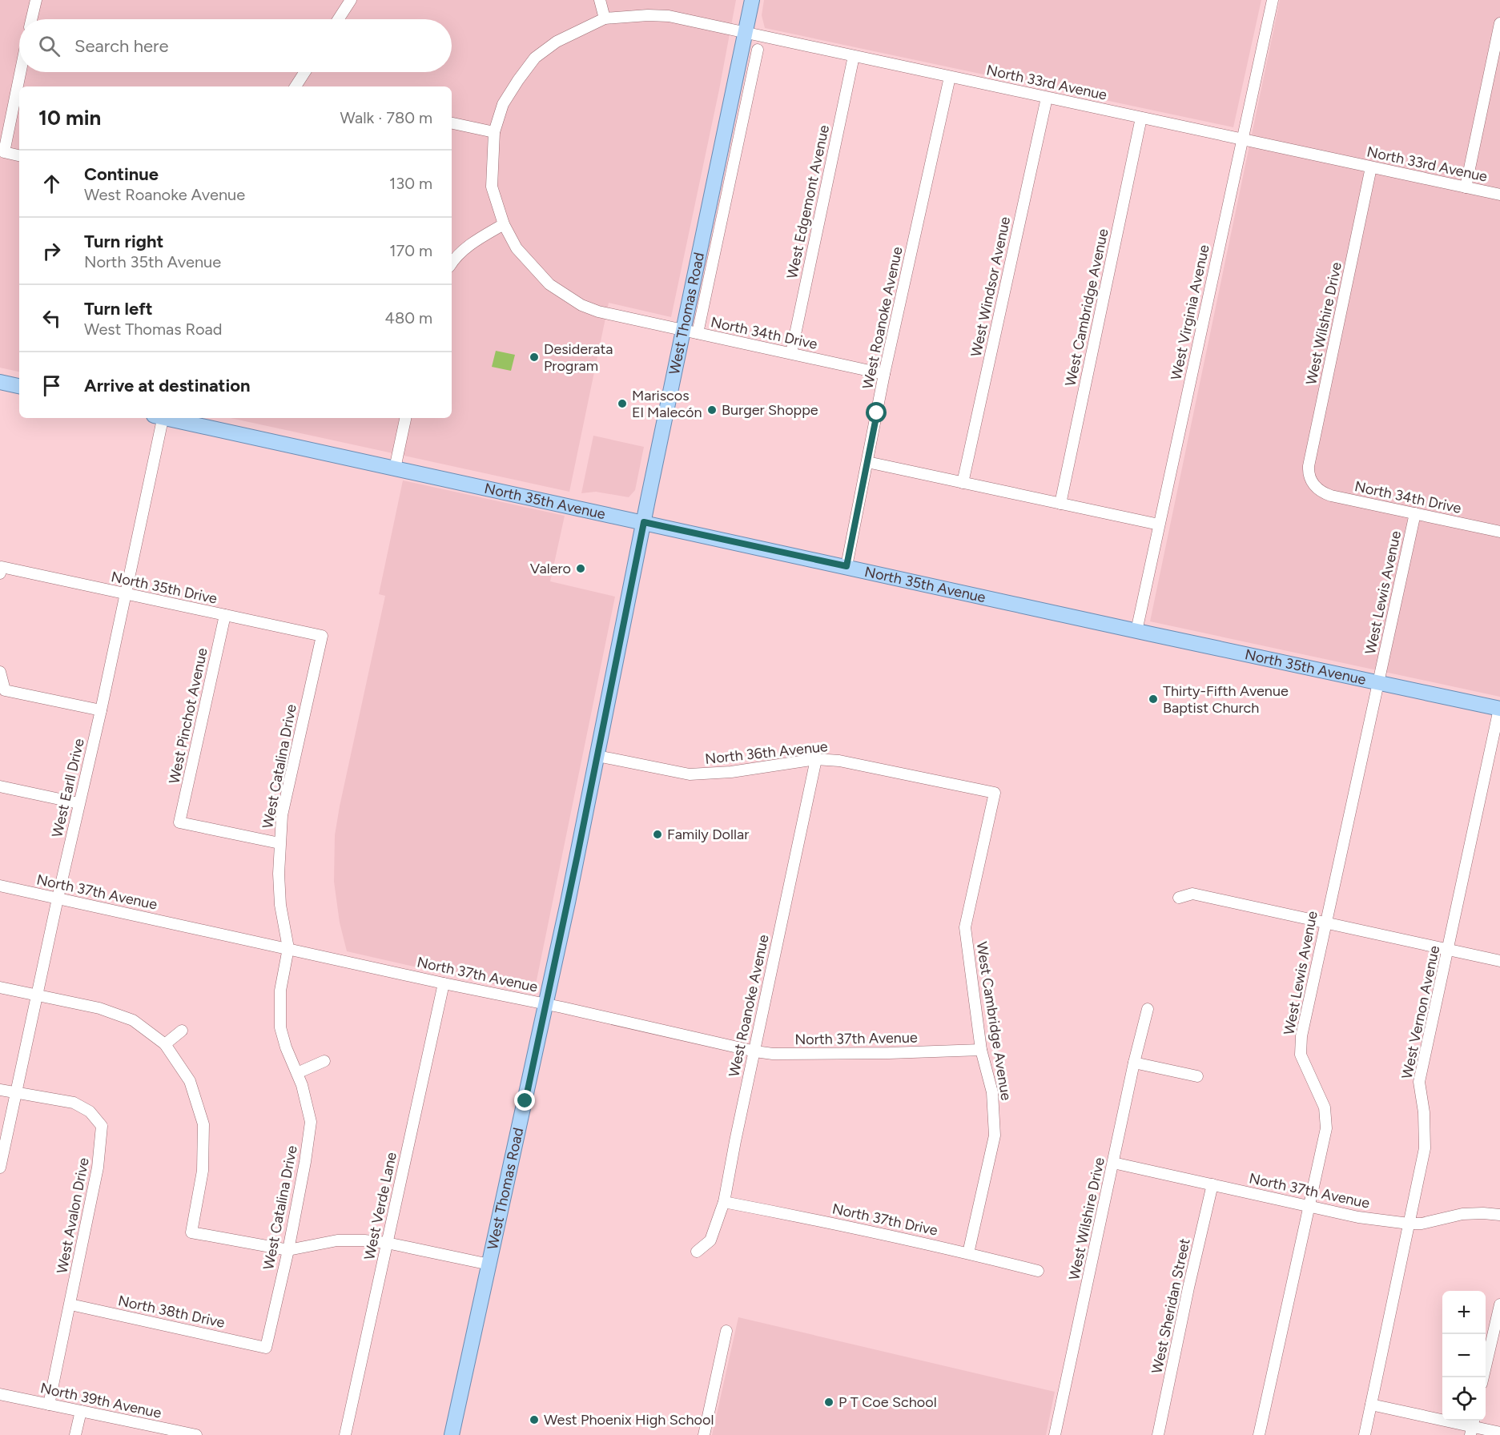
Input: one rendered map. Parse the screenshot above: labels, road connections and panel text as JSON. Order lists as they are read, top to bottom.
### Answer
{
  "streets": {
    "main road": ["West Thomas Road", "North 35th Avenue"],
    "street": [
      "North 33rd Avenue",
      "West Edgemont Avenue",
      "West Windsor Avenue",
      "West Cambridge Avenue",
      "West Virginia Avenue",
      "West Roanoke Avenue",
      "West Wilshire Drive",
      "North 34th Drive",
      "North 35th Drive",
      "West Lewis Avenue",
      "West Pinchot Avenue",
      "North 36th Avenue",
      "West Catalina Drive",
      "West Earll Drive",
      "North 37th Avenue",
      "West Vernon Avenue",
      "West Verde Lane",
      "West Avalon Drive",
      "North 37th Drive",
      "West Sheridan Street",
      "North 38th Drive",
      "North 39th Avenue"
    ]
  },
  "crossings": [
    ["North 33rd Avenue", "West Edgemont Avenue"],
    ["North 33rd Avenue", "West Windsor Avenue"],
    ["North 33rd Avenue", "West Cambridge Avenue"],
    ["North 33rd Avenue", "West Virginia Avenue"],
    ["North 33rd Avenue", "West Thomas Road"],
    ["North 33rd Avenue", "West Roanoke Avenue"],
    ["North 33rd Avenue", "West Wilshire Drive"],
    ["West Edgemont Avenue", "North 34th Drive"],
    ["West Cambridge Avenue", "North 36th Avenue"],
    ["West Cambridge Avenue", "North 37th Avenue"],
    ["West Cambridge Avenue", "North 37th Drive"],
    ["West Virginia Avenue", "North 35th Avenue"],
    ["West Thomas Road", "North 34th Drive"],
    ["West Thomas Road", "North 35th Avenue"],
    ["West Thomas Road", "North 36th Avenue"],
    ["West Thomas Road", "North 37th Avenue"],
    ["West Roanoke Avenue", "North 34th Drive"],
    ["West Roanoke Avenue", "North 35th Avenue"],
    ["West Roanoke Avenue", "North 36th Avenue"],
    ["West Roanoke Avenue", "North 37th Avenue"],
    ["West Roanoke Avenue", "North 37th Drive"],
    ["West Wilshire Drive", "North 34th Drive"],
    ["West Wilshire Drive", "North 37th Avenue"],
    ["North 34th Drive", "West Lewis Avenue"],
    ["North 35th Avenue", "West Lewis Avenue"],
    ["North 35th Avenue", "West Vernon Avenue"],
    ["North 35th Drive", "West Pinchot Avenue"],
    ["North 35th Drive", "West Catalina Drive"],
    ["North 35th Drive", "West Earll Drive"],
    ["West Lewis Avenue", "North 37th Avenue"],
    ["West Pinchot Avenue", "West Catalina Drive"],
    ["West Catalina Drive", "North 37th Avenue"],
    ["West Catalina Drive", "North 38th Drive"],
    ["West Earll Drive", "North 37th Avenue"],
    ["West Earll Drive", "West Avalon Drive"],
    ["North 37th Avenue", "West Vernon Avenue"],
    ["North 37th Avenue", "West Verde Lane"],
    ["North 37th Avenue", "West Sheridan Street"],
    ["West Avalon Drive", "North 38th Drive"],
    ["West Avalon Drive", "North 39th Avenue"]
  ],
  "places": [
    "Desiderata Program",
    "Mariscos El Malecón",
    "Burger Shoppe",
    "Valero",
    "Thirty-Fifth Avenue Baptist Church",
    "Family Dollar",
    "P T Coe School",
    "West Phoenix High School"
  ],
  "page": {
    "search": "Search here",
    "heading": ["10 min", "Walk · 780 m"],
    "list": [
      ["Continue", "West Roanoke Avenue", "130 m"],
      ["Turn right", "North 35th Avenue", "170 m"],
      ["Turn left", "West Thomas Road", "480 m"],
      "Arrive at destination"
    ],
    "map_buttons": ["+", "−"]
  }
}
